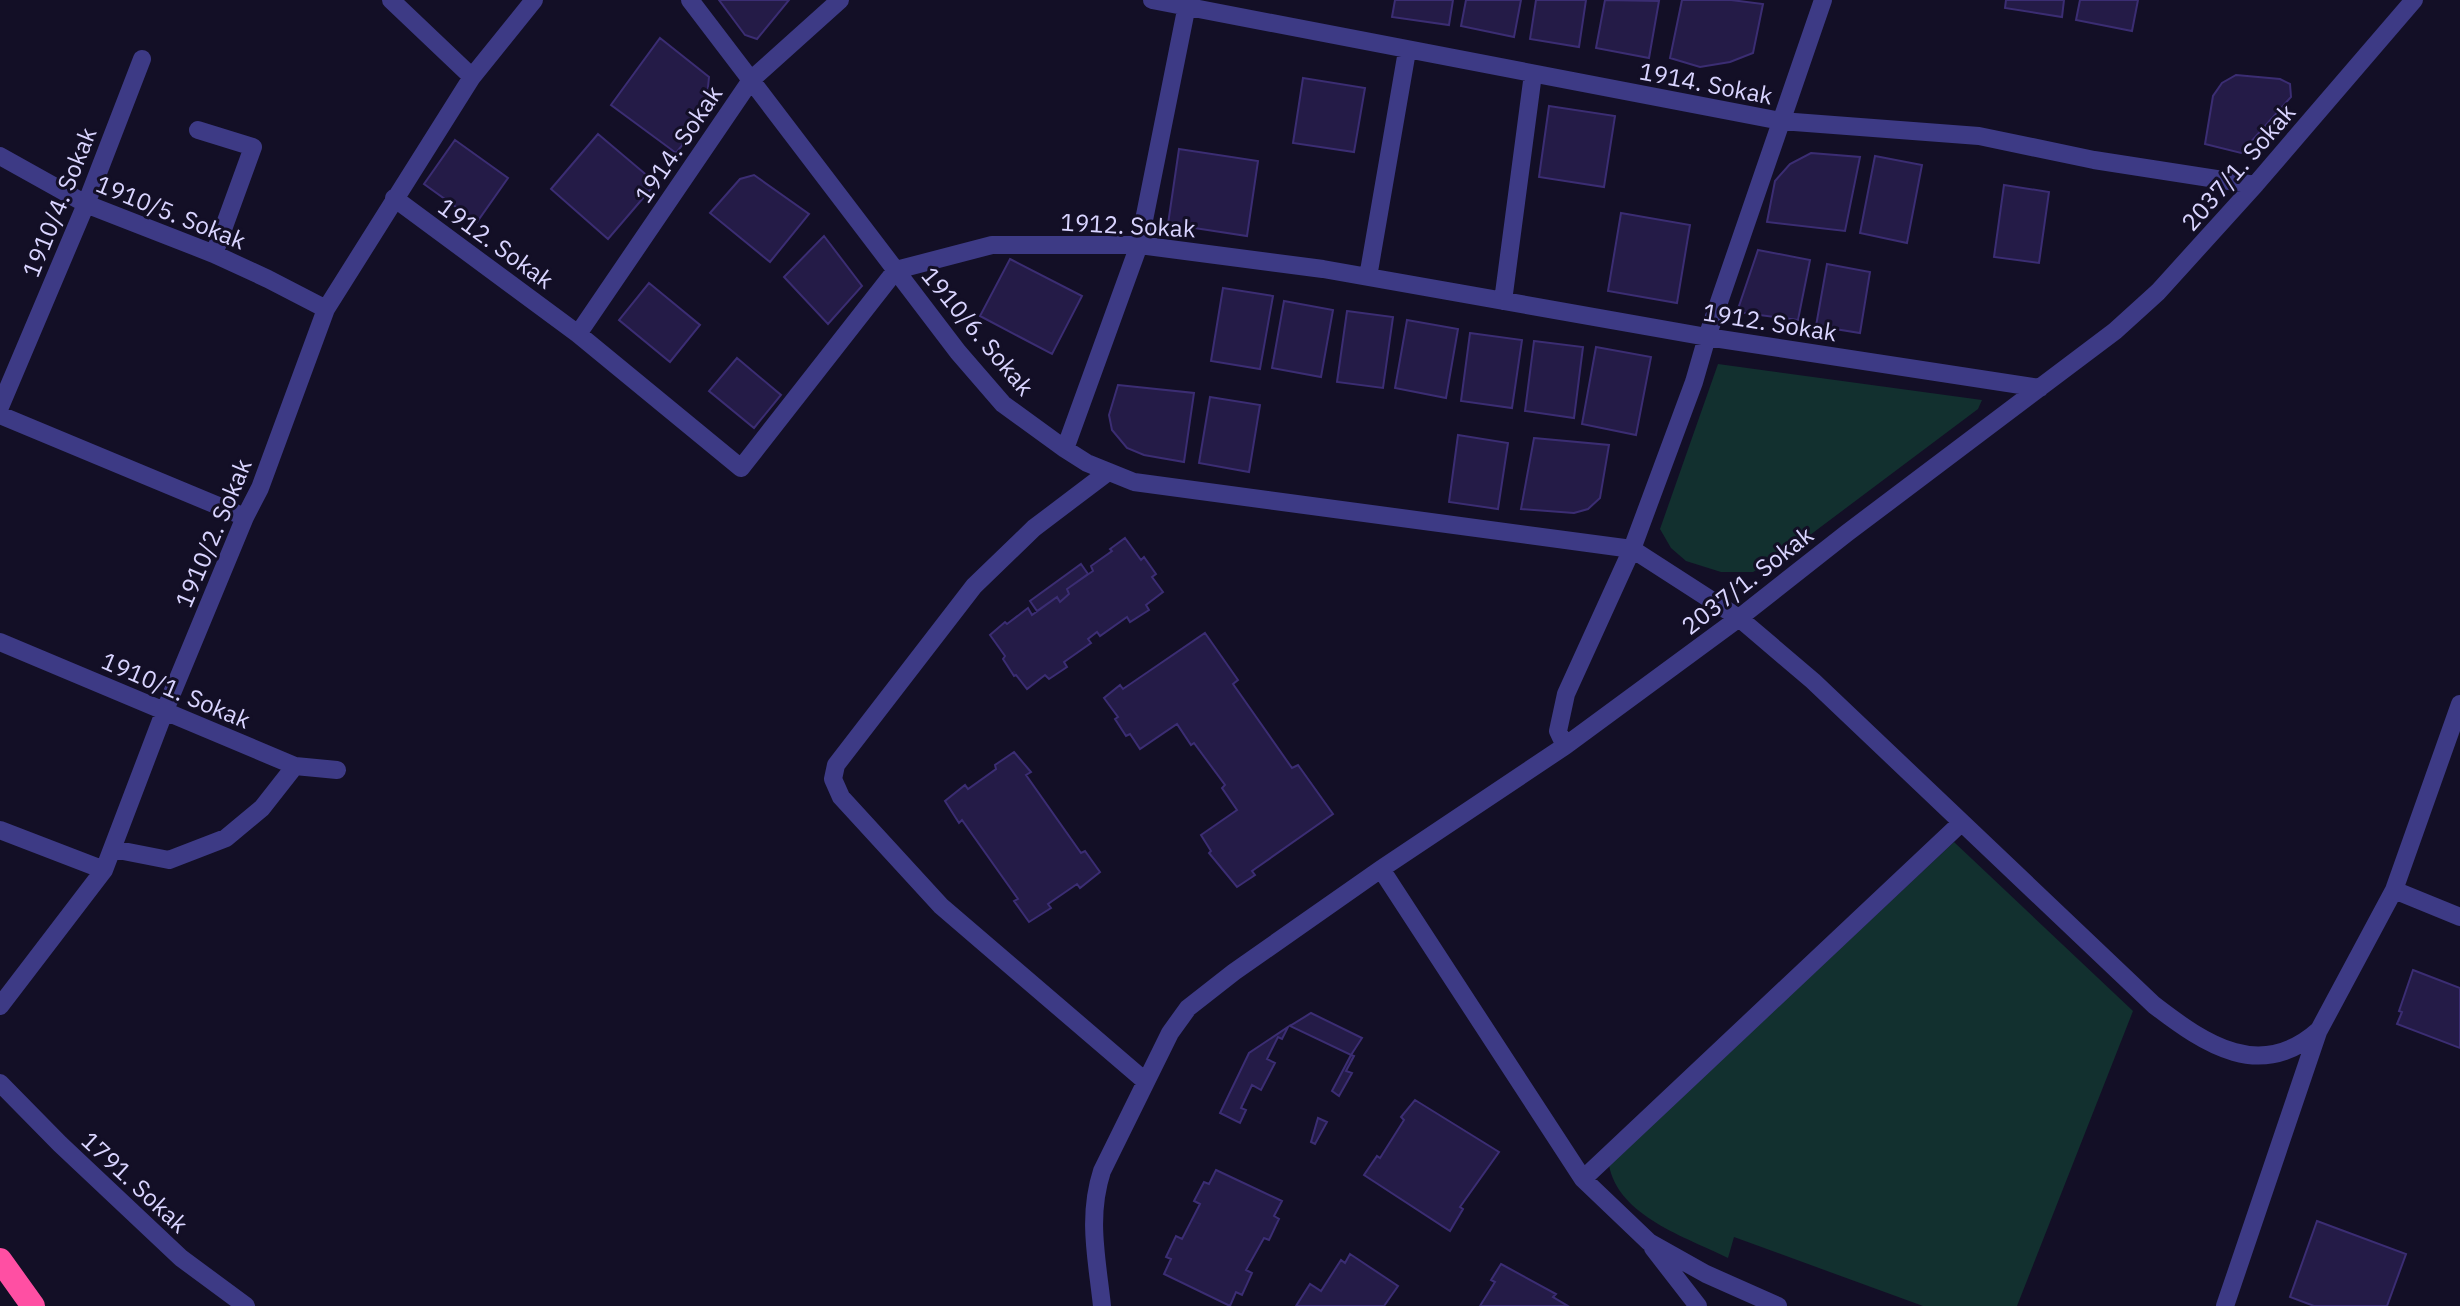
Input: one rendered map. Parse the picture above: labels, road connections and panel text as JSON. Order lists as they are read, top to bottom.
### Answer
{
  "streets": {
    "street": [
      "1914. Sokak",
      "2037/1. Sokak",
      "1910/4. Sokak",
      "1910/5. Sokak",
      "1912. Sokak",
      "1910/6. Sokak",
      "1910/2. Sokak",
      "1910/1. Sokak",
      "1791. Sokak"
    ]
  },
  "crossings": [
    ["1914. Sokak", "2037/1. Sokak"],
    ["1914. Sokak", "1912. Sokak"],
    ["1914. Sokak", "1910/6. Sokak"],
    ["2037/1. Sokak", "1912. Sokak"],
    ["1910/4. Sokak", "1910/5. Sokak"],
    ["1910/5. Sokak", "1910/2. Sokak"],
    ["1912. Sokak", "1910/6. Sokak"],
    ["1912. Sokak", "1910/2. Sokak"],
    ["1910/2. Sokak", "1910/1. Sokak"]
  ]
}
